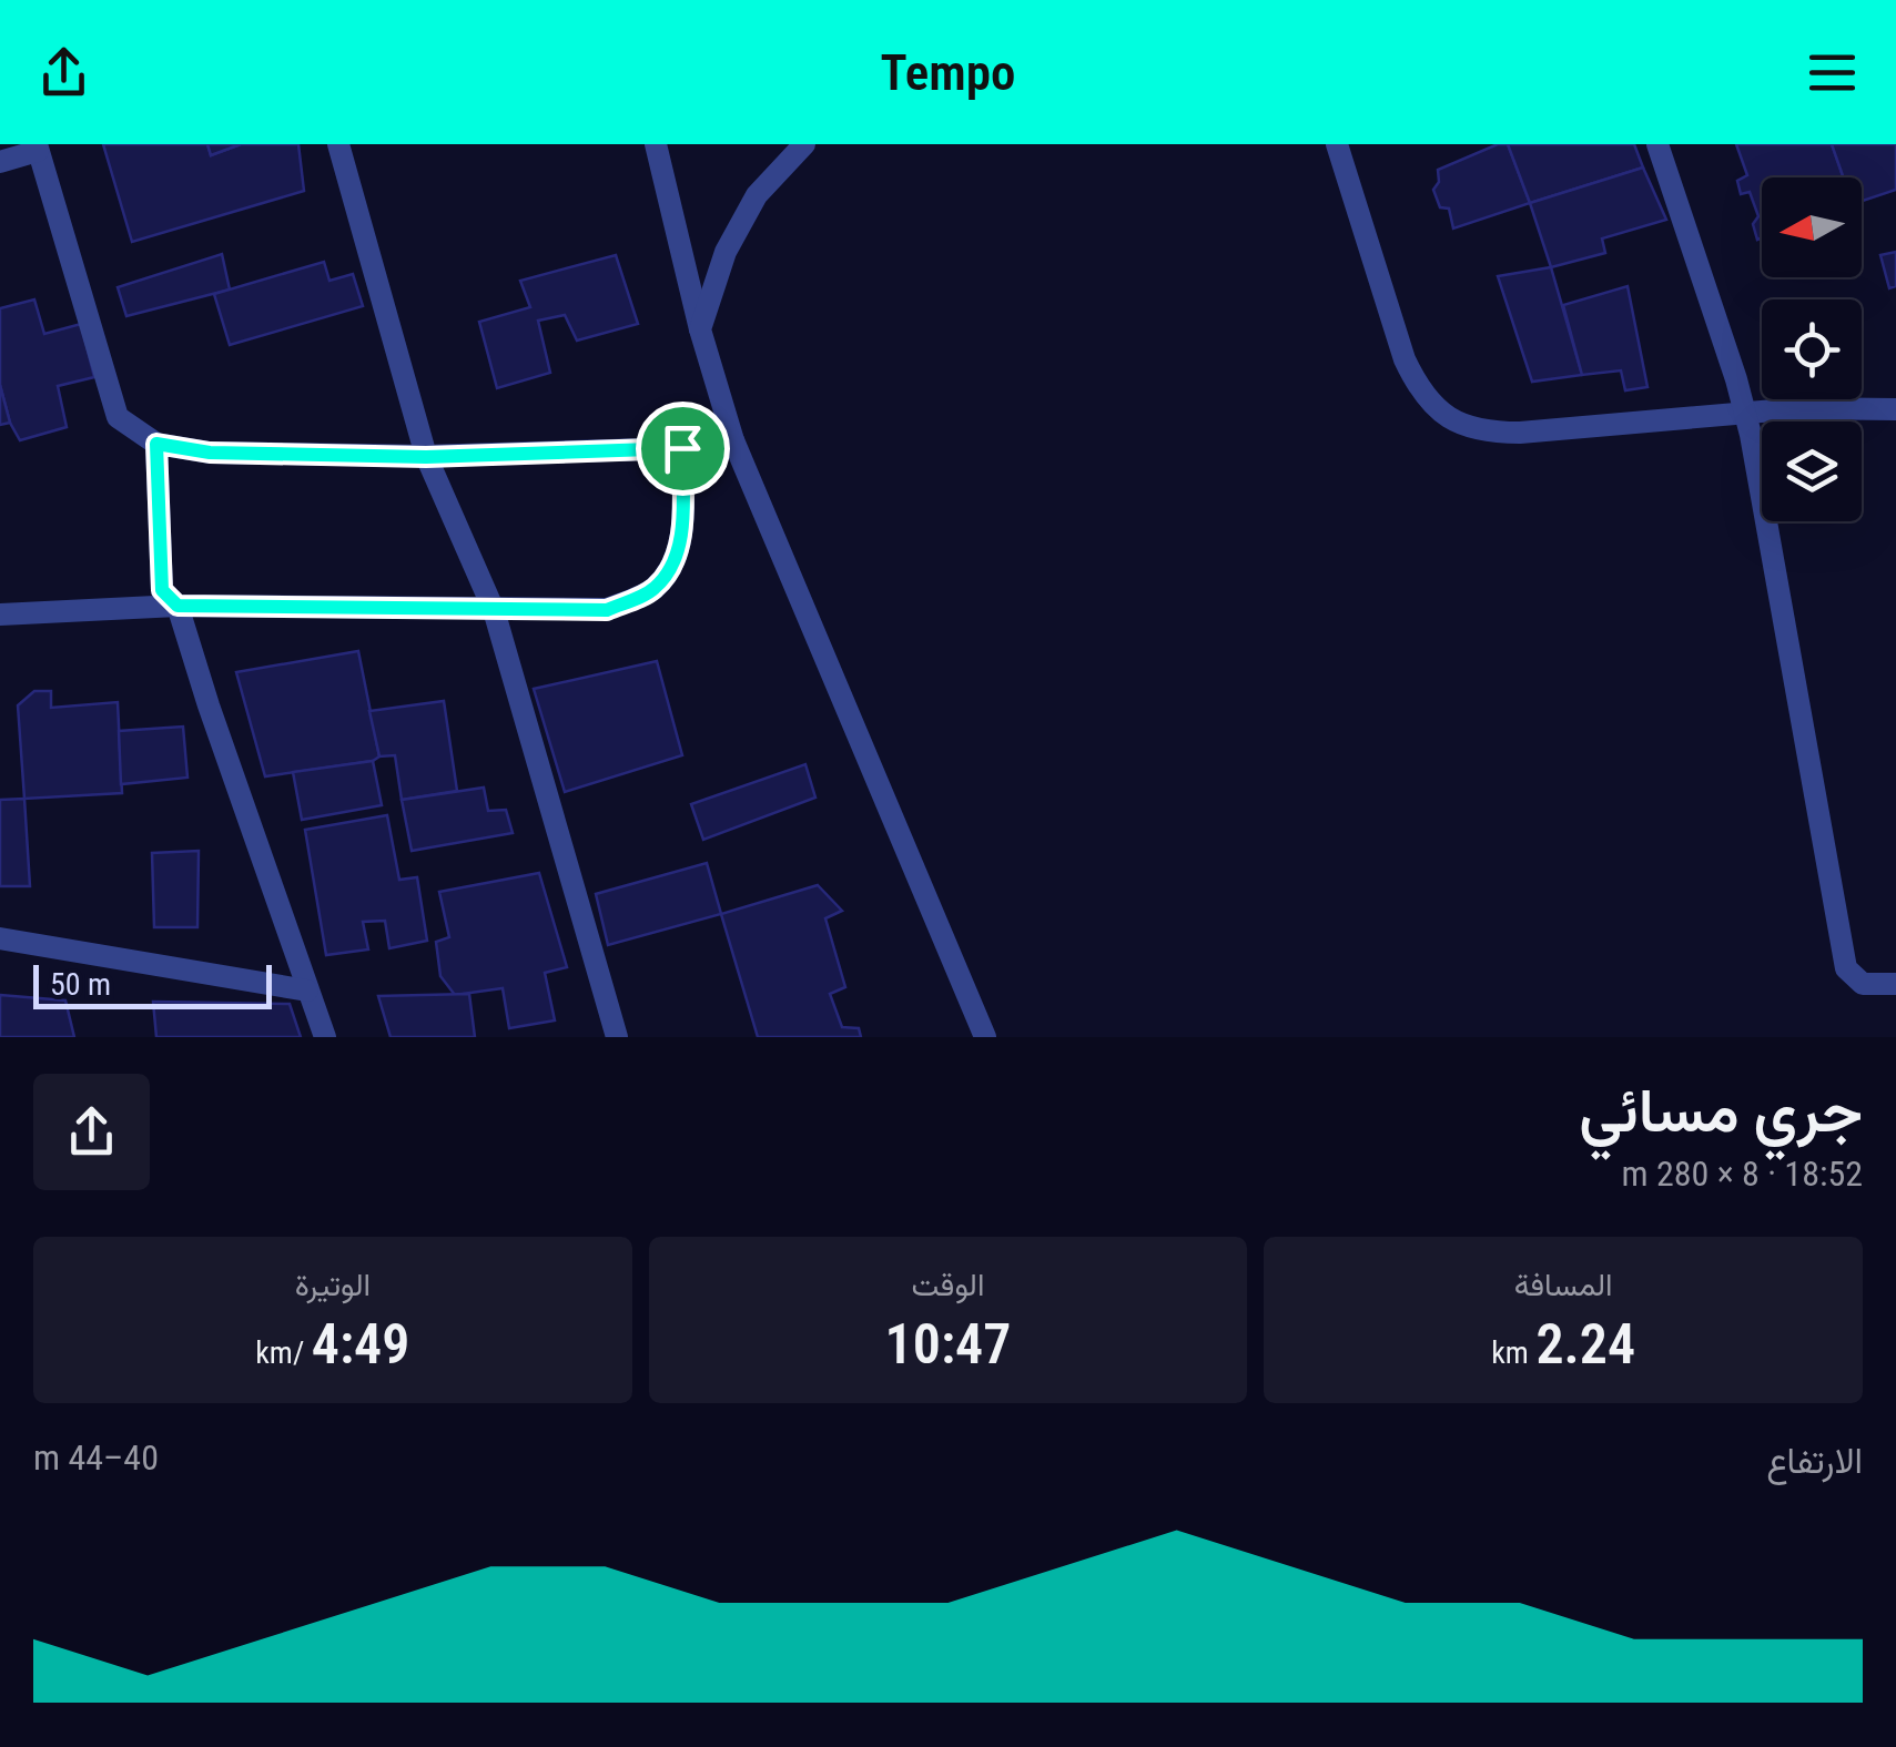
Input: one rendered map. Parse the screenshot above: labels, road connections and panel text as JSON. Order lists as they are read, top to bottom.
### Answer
{
  "scale_bar": "50 m",
  "north": "left",
  "page": {
    "header": "Tempo",
    "scale": "50 m",
    "heading": ["جري مسائي", "18:52 · 8 × 280 m"],
    "stats": [
      ["المسافة", "2.24 km"],
      ["الوقت", "10:47"],
      ["الوتيرة", "4:49 /km"]
    ],
    "chart": ["الارتفاع", "40–44 m"]
  }
}
